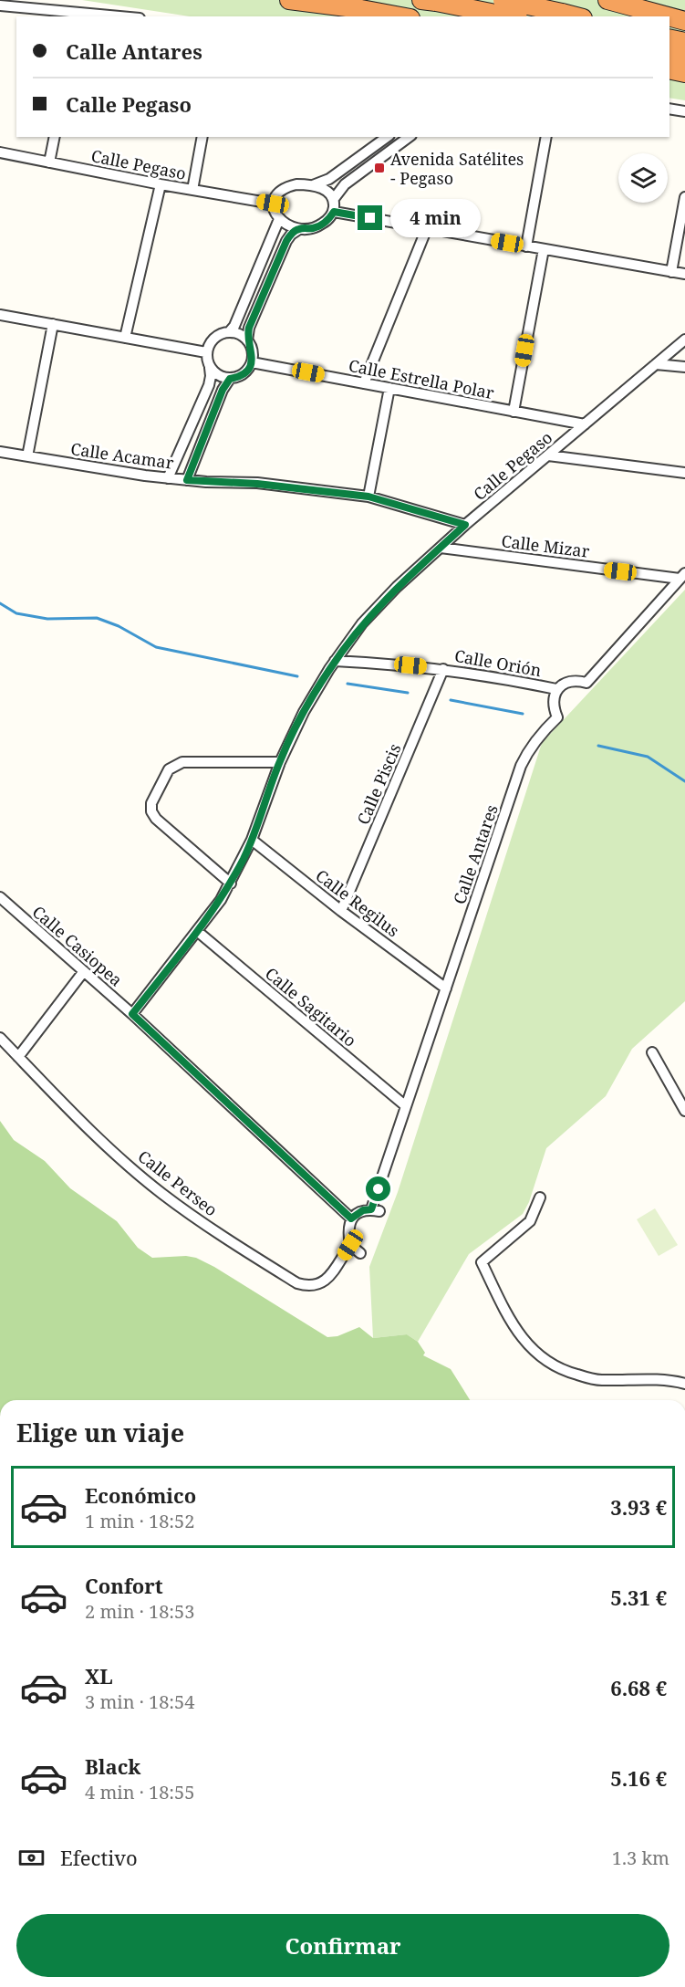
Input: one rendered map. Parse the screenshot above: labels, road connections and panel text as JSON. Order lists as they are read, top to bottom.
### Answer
{
  "streets": {
    "street": [
      "Calle Pegaso",
      "Calle Estrella Polar",
      "Calle Acamar",
      "Calle Mizar",
      "Calle Orión",
      "Calle Piscis",
      "Calle Antares",
      "Calle Regilus",
      "Calle Casiopea",
      "Calle Sagitario",
      "Calle Perseo"
    ]
  },
  "crossings": [
    ["Calle Pegaso", "Calle Estrella Polar"],
    ["Calle Pegaso", "Calle Acamar"],
    ["Calle Pegaso", "Calle Mizar"],
    ["Calle Pegaso", "Calle Orión"],
    ["Calle Pegaso", "Calle Regilus"],
    ["Calle Pegaso", "Calle Casiopea"],
    ["Calle Pegaso", "Calle Sagitario"],
    ["Calle Orión", "Calle Piscis"],
    ["Calle Orión", "Calle Antares"],
    ["Calle Piscis", "Calle Regilus"],
    ["Calle Antares", "Calle Regilus"],
    ["Calle Antares", "Calle Casiopea"],
    ["Calle Antares", "Calle Sagitario"]
  ],
  "places": {
    "transit": ["Avenida Satélites - Pegaso"]
  },
  "page": {
    "banner": ["Calle Antares", "Calle Pegaso"],
    "bubble": "4 min",
    "heading": "Elige un viaje",
    "list": [
      {
        "name": "Económico",
        "note": "1 min · 18:52",
        "value": "3.93 €"
      },
      {
        "name": "Confort",
        "note": "2 min · 18:53",
        "value": "5.31 €"
      },
      {
        "name": "XL",
        "note": "3 min · 18:54",
        "value": "6.68 €"
      },
      {
        "name": "Black",
        "note": "4 min · 18:55",
        "value": "5.16 €"
      }
    ],
    "pay": ["Efectivo", "1.3 km"],
    "buttons": "Confirmar"
  }
}
